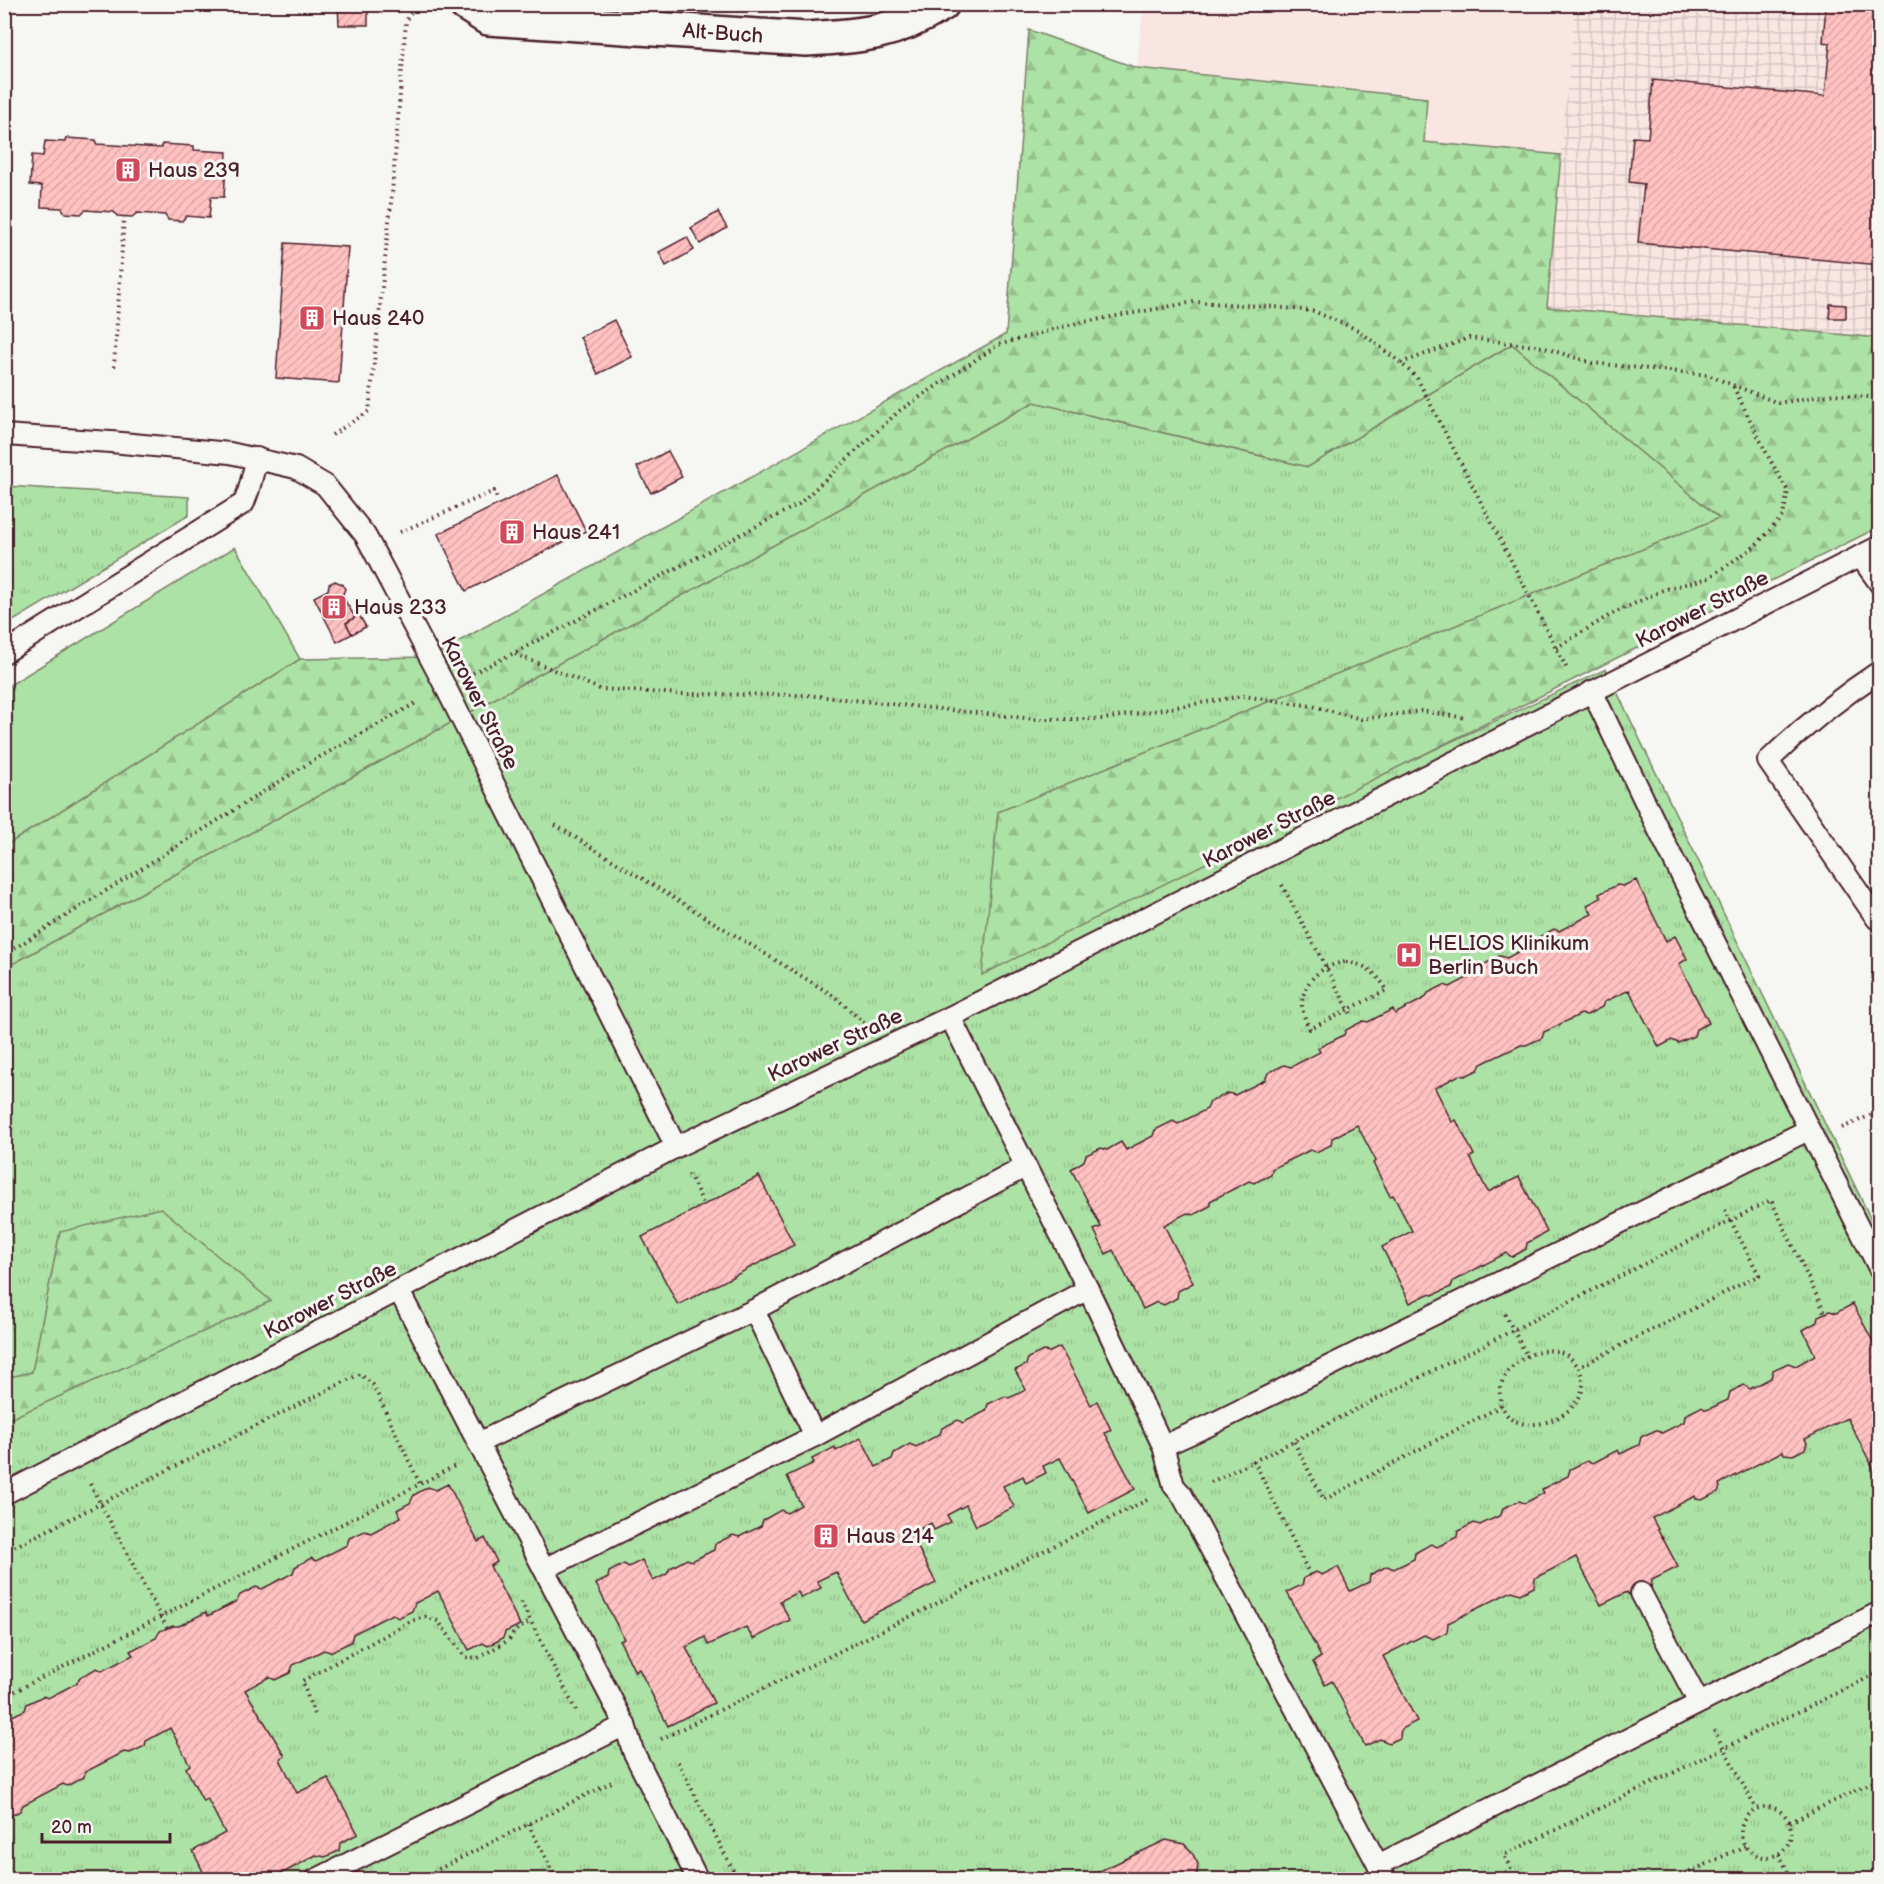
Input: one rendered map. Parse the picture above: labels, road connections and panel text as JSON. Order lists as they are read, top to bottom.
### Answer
{
  "streets": {
    "street": ["Alt-Buch"],
    "lane": ["Karower Straße"]
  },
  "places": {
    "building": [
      "Haus 239",
      "Haus 240",
      "Haus 241",
      "Haus 233",
      "Haus 214"
    ],
    "hospital": ["HELIOS Klinikum Berlin Buch"]
  },
  "scale_bar": "20 m"
}
